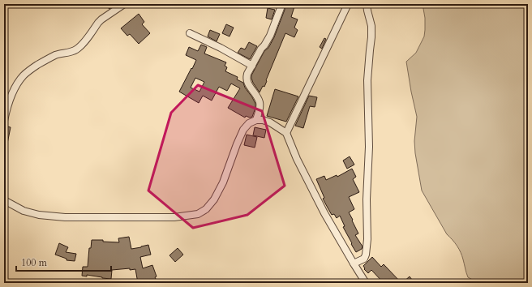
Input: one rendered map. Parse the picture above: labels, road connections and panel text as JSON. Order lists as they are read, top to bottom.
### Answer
{
  "scale_bar": "100 m"
}
